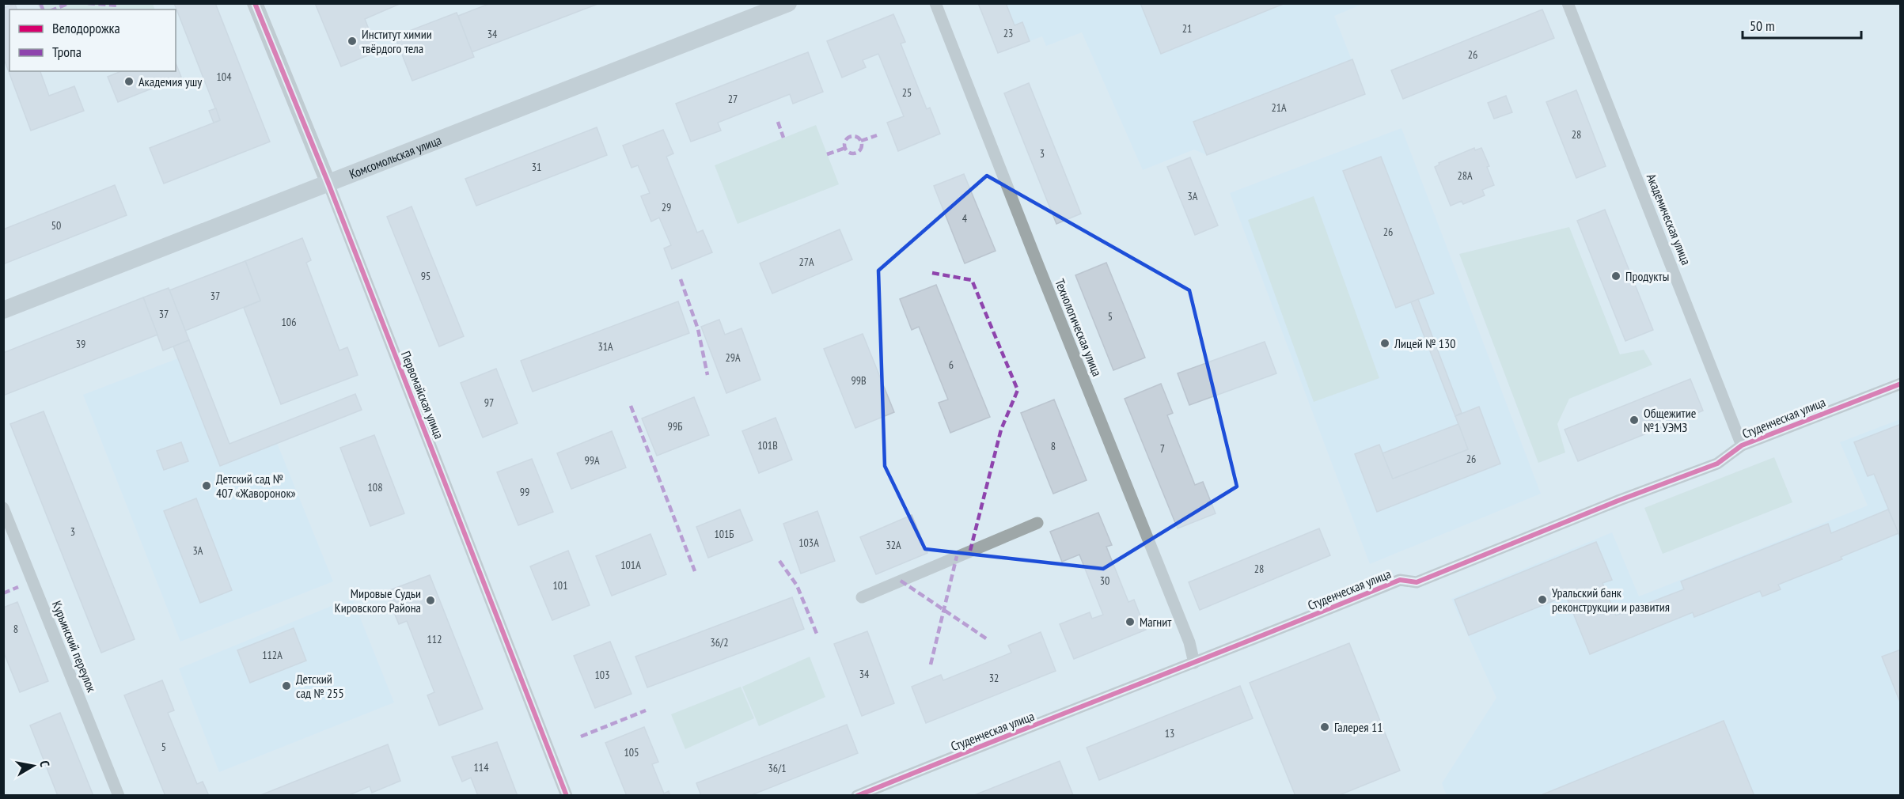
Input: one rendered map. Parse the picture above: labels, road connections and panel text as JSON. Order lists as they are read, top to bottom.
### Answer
{
  "streets": {
    "main road": ["Комсомольская улица"],
    "street": [
      "Академическая улица",
      "Технологическая улица",
      "Первомайская улица",
      "Студенческая улица",
      "Курьинский переулок"
    ]
  },
  "crossings": [
    ["Комсомольская улица", "Первомайская улица"],
    ["Академическая улица", "Студенческая улица"],
    ["Технологическая улица", "Студенческая улица"]
  ],
  "places": [
    "Институт химии твёрдого тела",
    "Академия ушу",
    "Продукты",
    "Лицей № 130",
    "Общежитие №1 УЭМЗ",
    "Детский сад № 407 «Жаворонок»",
    "Уральский банк реконструкции и развития",
    "Мировые Судьи Кировского Района",
    "Магнит",
    "Детский сад № 255",
    "Галерея 11"
  ],
  "house_numbers": [
    "21",
    "23",
    "34",
    "26",
    "104",
    "25",
    "27",
    "21А",
    "28",
    "3",
    "31",
    "28А",
    "3А",
    "29",
    "4",
    "50",
    "26",
    "27А",
    "95",
    "37",
    "37",
    "5",
    "106",
    "39",
    "31А",
    "29А",
    "6",
    "99В",
    "97",
    "99Б",
    "101В",
    "8",
    "7",
    "26",
    "99А",
    "108",
    "99",
    "3",
    "101Б",
    "103А",
    "32А",
    "3А",
    "101А",
    "28",
    "30",
    "101",
    "8",
    "112",
    "36/2",
    "112А",
    "34",
    "103",
    "32",
    "13",
    "5",
    "105",
    "114",
    "36/1"
  ],
  "legend": ["Велодорожка", "Тропа"],
  "scale_bar": "50 m",
  "north": "right"
}
